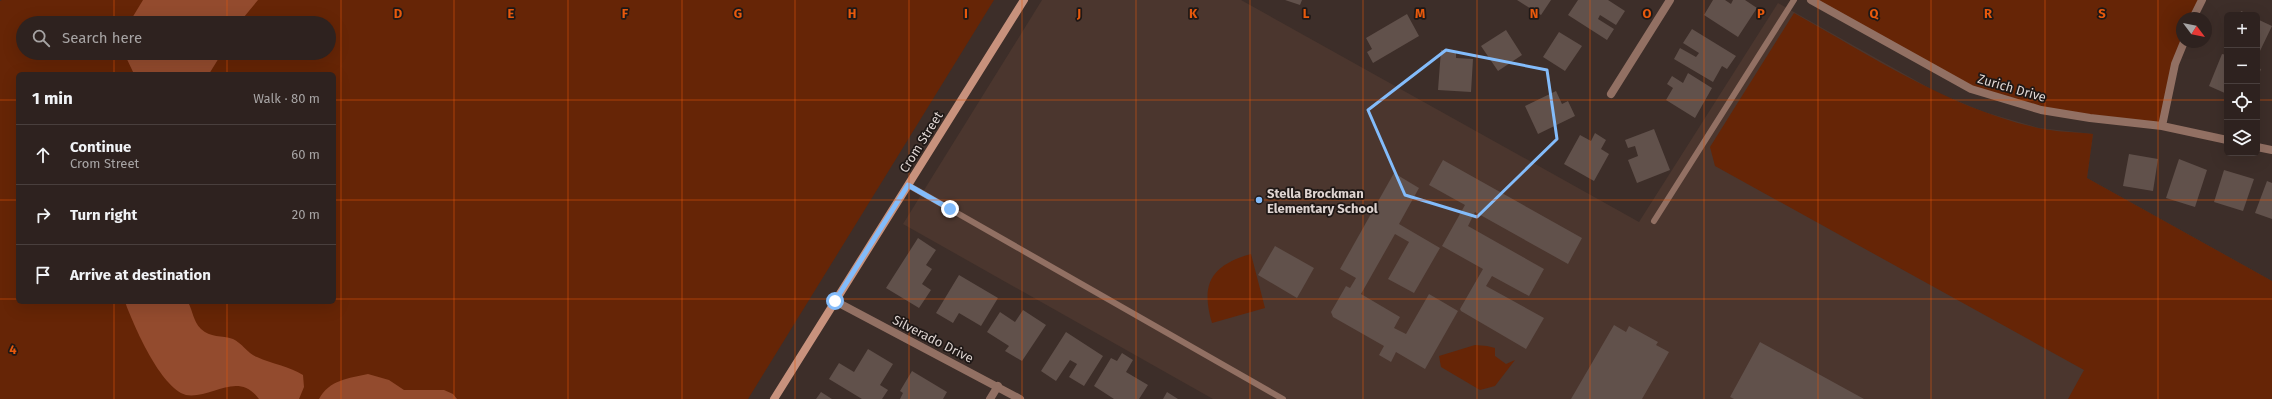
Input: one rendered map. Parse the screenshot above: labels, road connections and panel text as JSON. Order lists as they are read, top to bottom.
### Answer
{
  "streets": {
    "street": ["Zurich Drive", "Crom Street", "Silverado Drive"]
  },
  "crossings": [
    ["Crom Street", "Silverado Drive"]
  ],
  "places": ["Stella Brockman Elementary School"],
  "north": "bottom right",
  "page": {
    "map_buttons": ["+", "−"],
    "search": "Search here",
    "heading": ["1 min", "Walk · 80 m"],
    "list": [
      ["Continue", "Crom Street", "60 m"],
      ["Turn right", "20 m"],
      "Arrive at destination"
    ]
  },
  "grid": {
    "columns": [
      "D",
      "E",
      "F",
      "G",
      "H",
      "I",
      "J",
      "K",
      "L",
      "M",
      "N",
      "O",
      "P",
      "Q",
      "R",
      "S"
    ],
    "rows": ["4"]
  }
}
